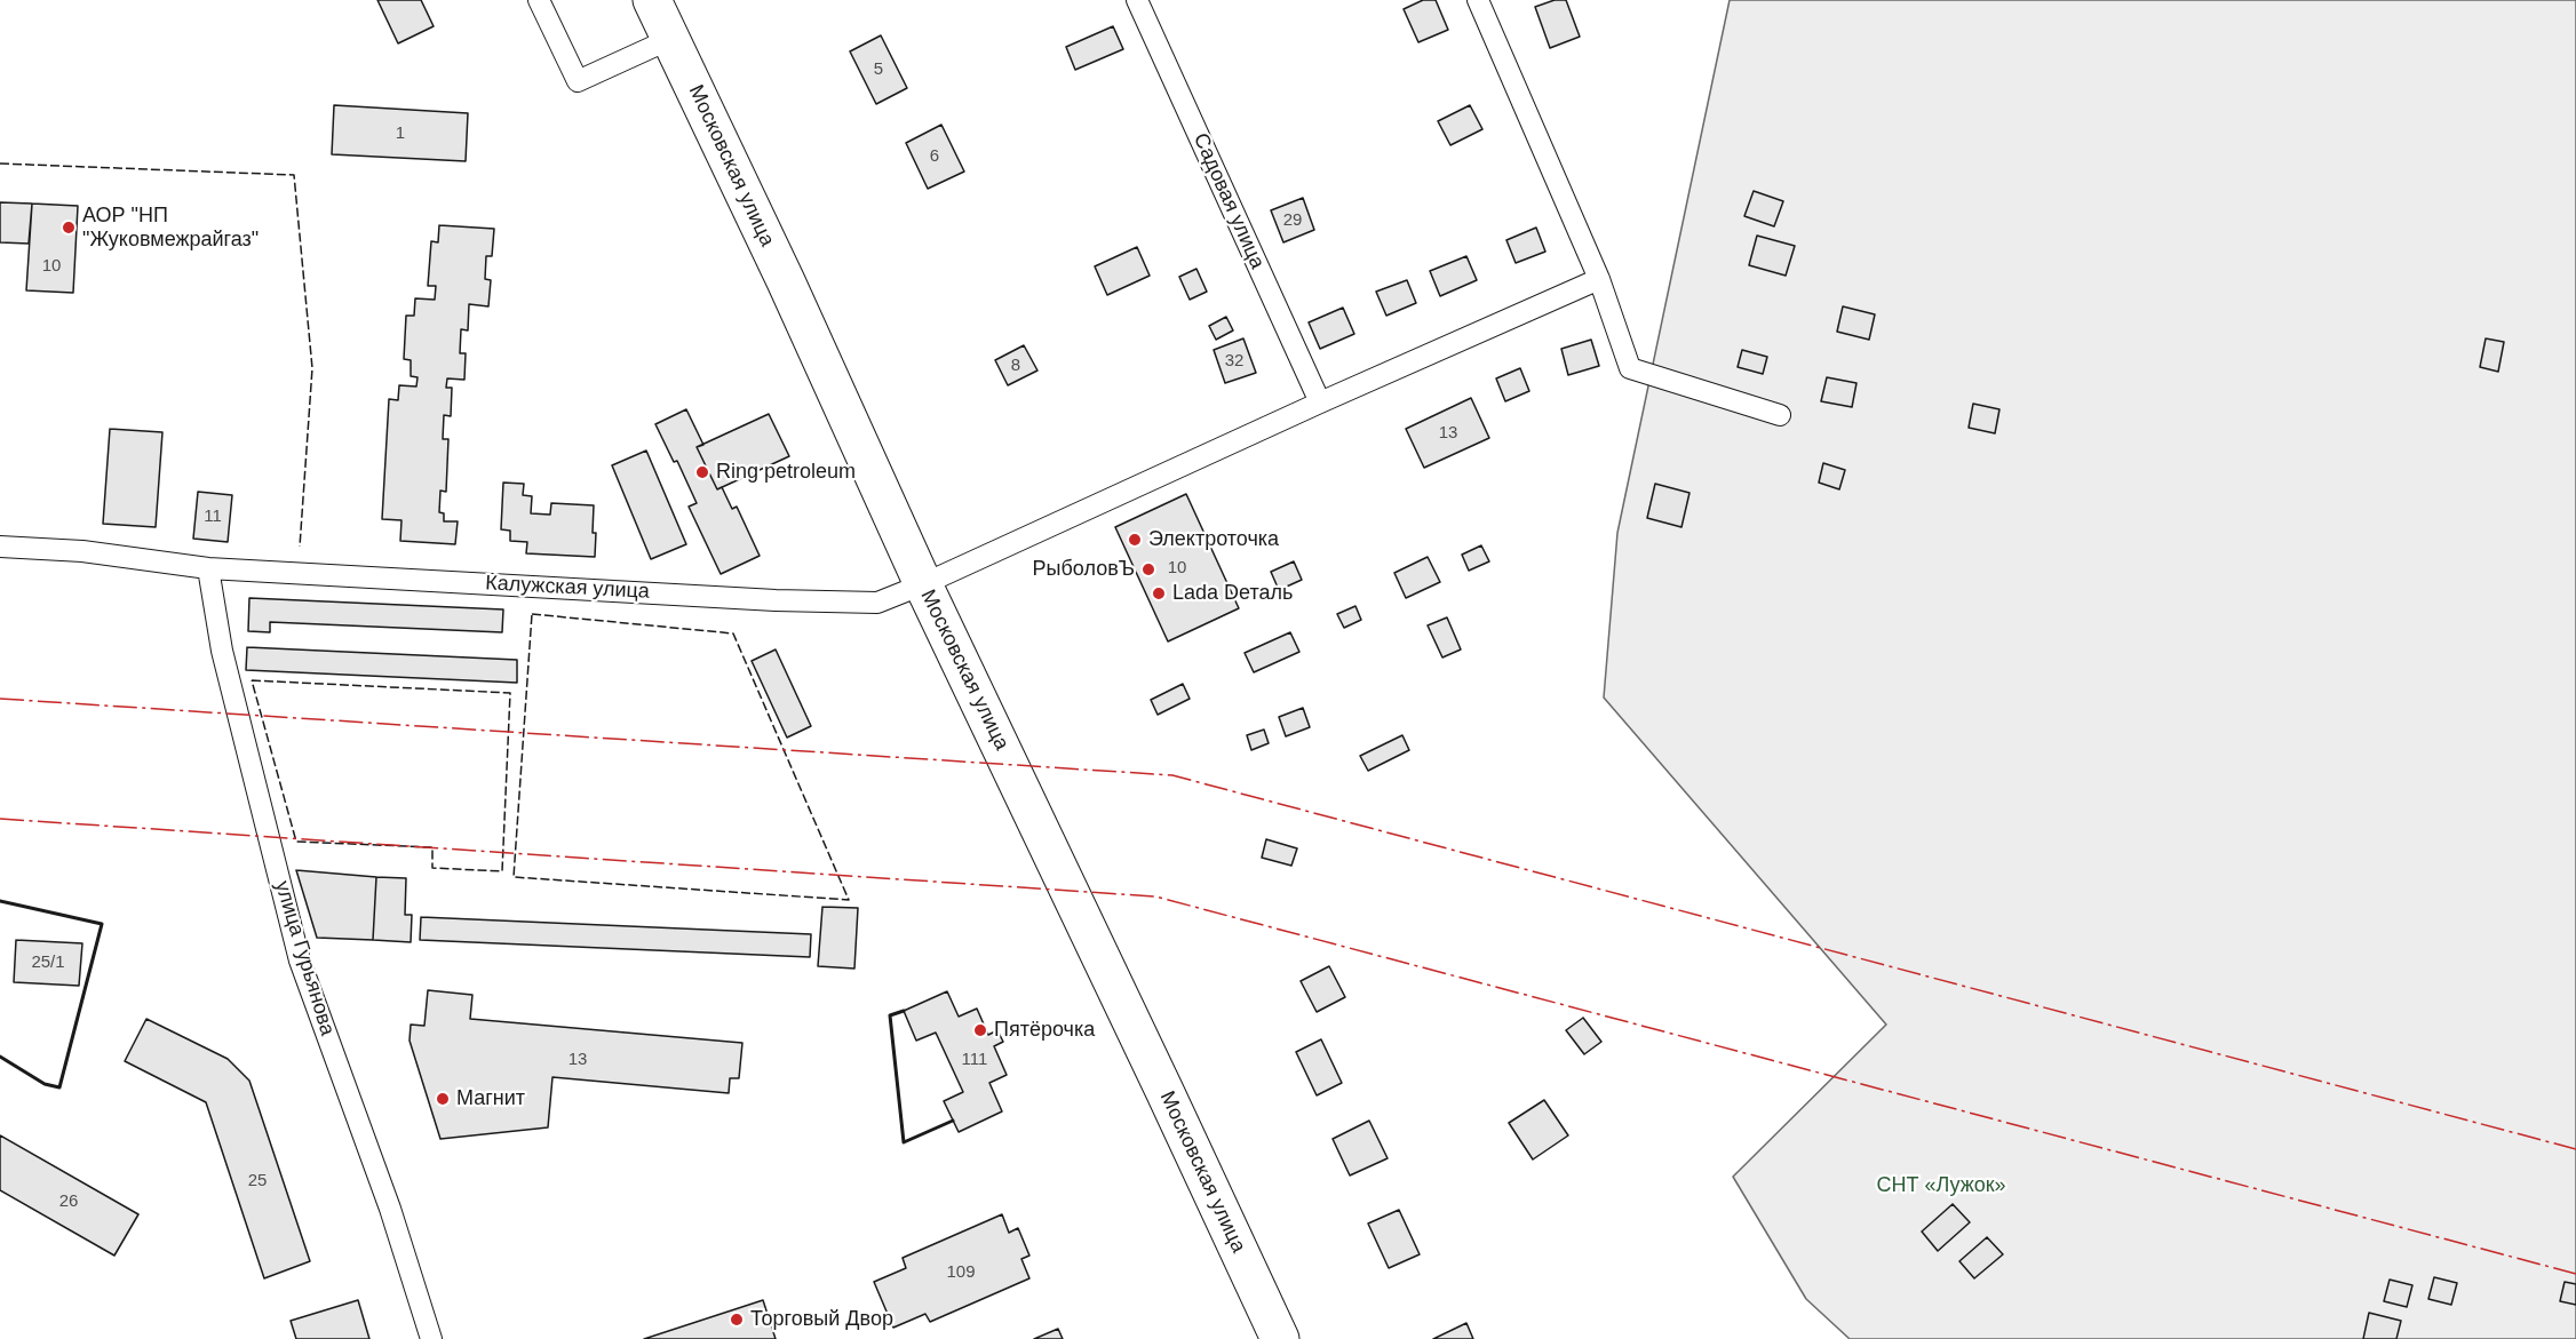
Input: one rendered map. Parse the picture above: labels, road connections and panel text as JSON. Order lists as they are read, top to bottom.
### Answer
{
  "streets": {
    "highway": ["Московская улица"],
    "street": ["Садовая улица", "Калужская улица", "улица Гурьянова"]
  },
  "crossings": [
    ["Московская улица", "Калужская улица"],
    ["Садовая улица", "Калужская улица"],
    ["Калужская улица", "улица Гурьянова"]
  ],
  "parks": ["СНТ «Лужок»"],
  "places": [
    "АОР \"НП \"Жуковмежрайгаз\"",
    "Ring petroleum",
    "Электроточка",
    "РыболовЪ",
    "Lada Dеталь",
    "Пятёрочка",
    "Магнит",
    "Торговый Двор"
  ],
  "house_numbers": [
    "5",
    "1",
    "6",
    "29",
    "10",
    "32",
    "8",
    "13",
    "11",
    "10",
    "25/1",
    "13",
    "111",
    "25",
    "26",
    "109"
  ]
}
